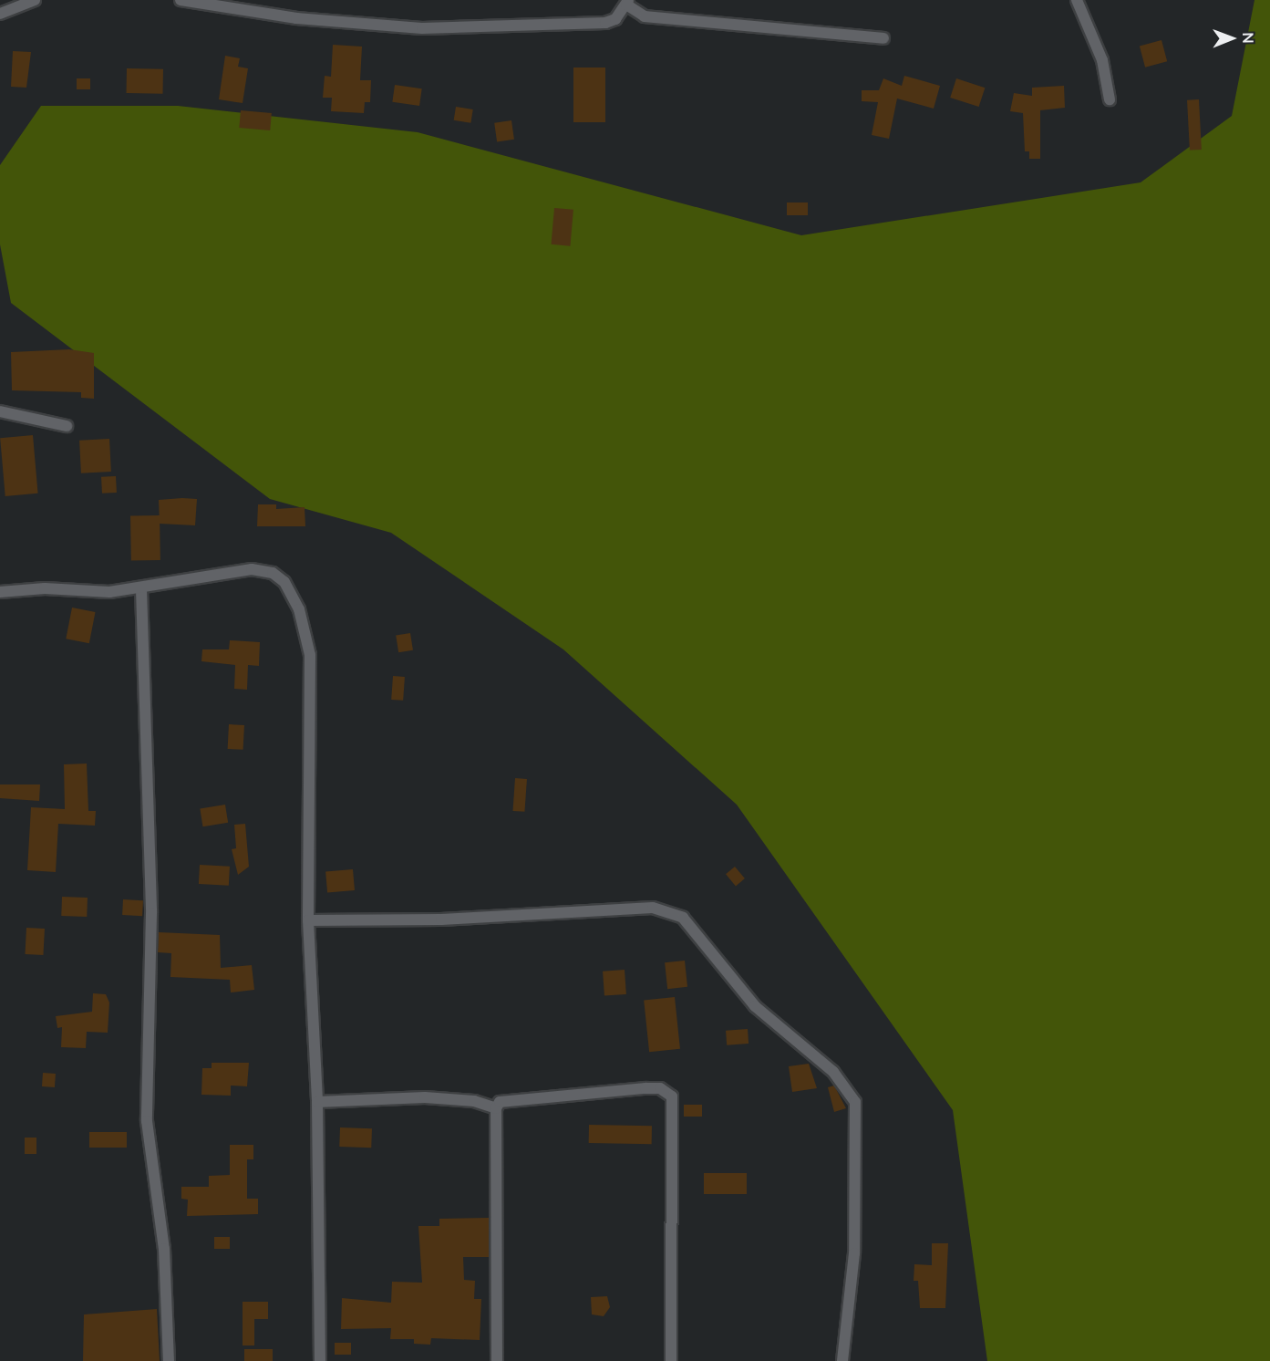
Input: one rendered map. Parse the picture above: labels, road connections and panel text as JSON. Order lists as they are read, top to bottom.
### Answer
{
  "north": "right"
}
